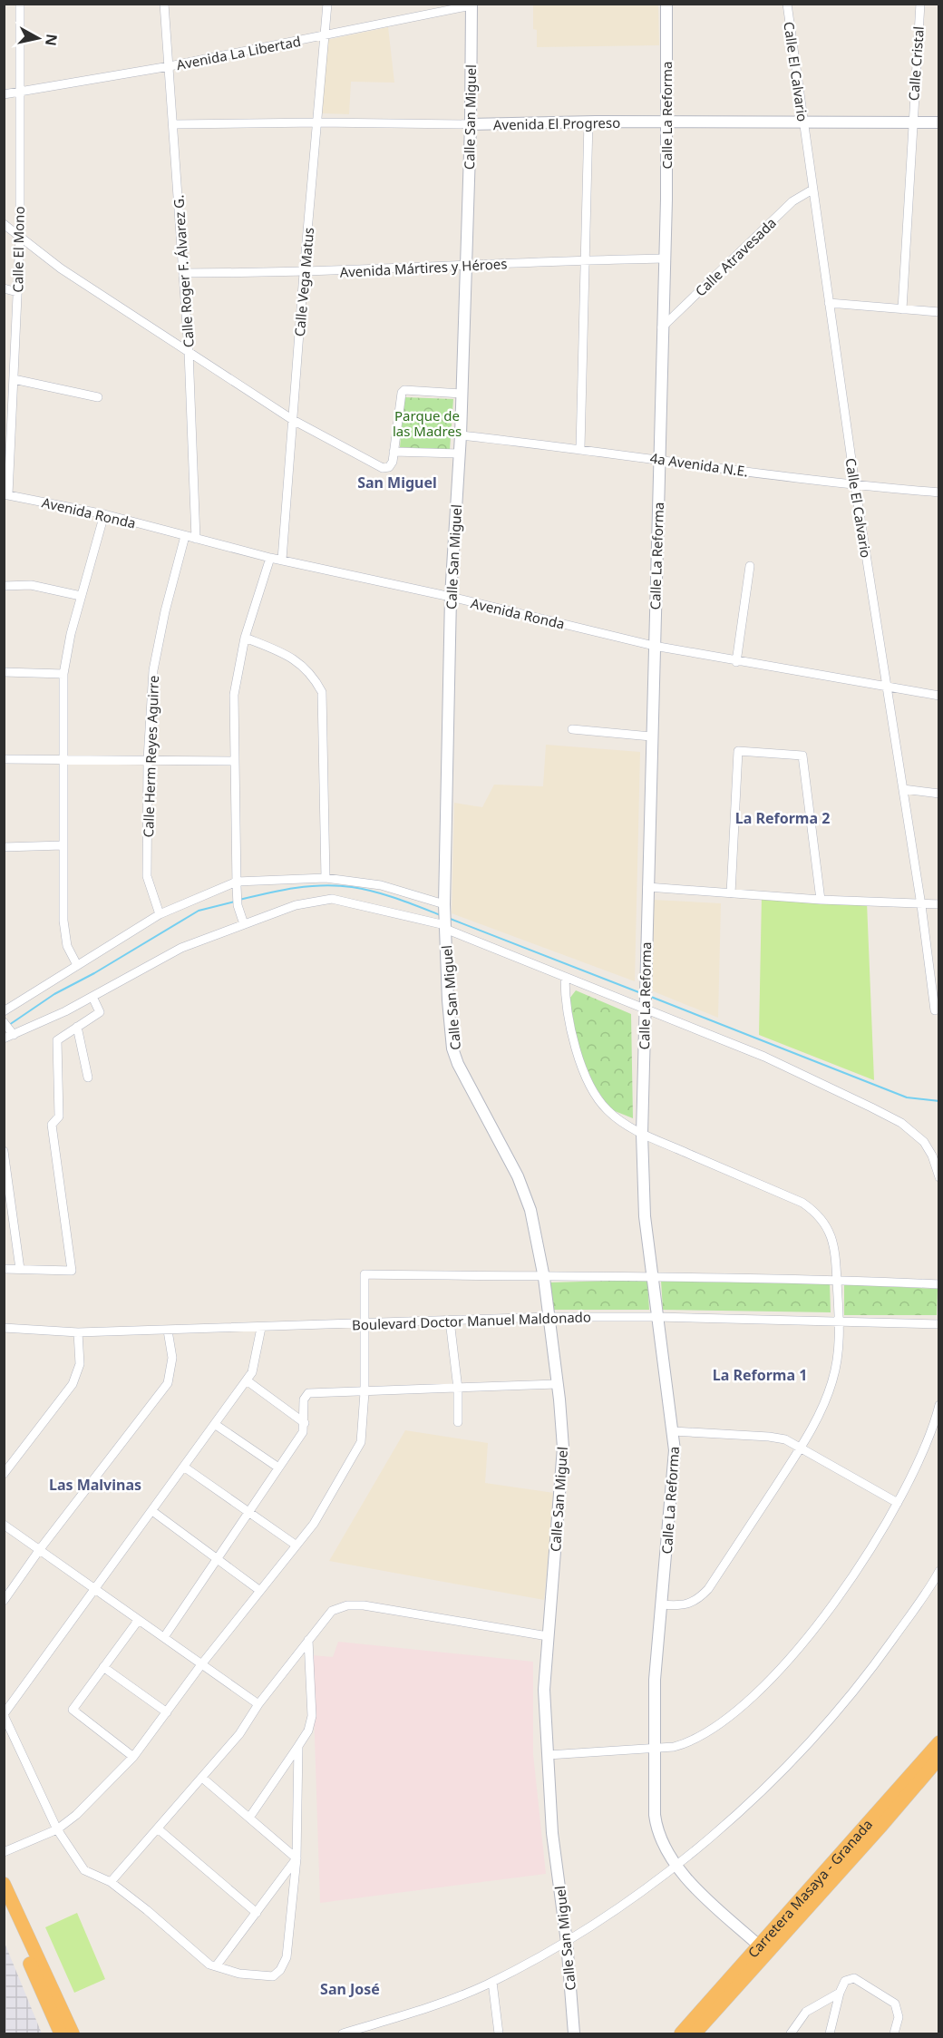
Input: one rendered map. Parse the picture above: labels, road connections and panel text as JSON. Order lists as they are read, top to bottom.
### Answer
{
  "streets": {
    "highway": ["Carretera Masaya - Granada"],
    "street": [
      "Avenida La Libertad",
      "Calle Cristal",
      "Calle El Calvario",
      "Calle La Reforma",
      "Calle San Miguel",
      "Avenida El Progreso",
      "Calle El Mono",
      "Calle Atravesada",
      "Avenida Mártires y Héroes",
      "Calle Roger F. Álvarez G.",
      "Calle Vega Matus",
      "4a Avenida N.E.",
      "Avenida Ronda",
      "Calle Herm Reyes Aguirre",
      "Boulevard Doctor Manuel Maldonado"
    ]
  },
  "crossings": [
    ["Avenida La Libertad", "Calle San Miguel"],
    ["Avenida La Libertad", "Calle El Mono"],
    ["Avenida La Libertad", "Calle Roger F. Álvarez G."],
    ["Avenida La Libertad", "Calle Vega Matus"],
    ["Calle Cristal", "Avenida El Progreso"],
    ["Calle El Calvario", "Avenida El Progreso"],
    ["Calle El Calvario", "Calle Atravesada"],
    ["Calle El Calvario", "4a Avenida N.E."],
    ["Calle El Calvario", "Avenida Ronda"],
    ["Calle La Reforma", "Avenida El Progreso"],
    ["Calle La Reforma", "Calle Atravesada"],
    ["Calle La Reforma", "Avenida Mártires y Héroes"],
    ["Calle La Reforma", "4a Avenida N.E."],
    ["Calle La Reforma", "Avenida Ronda"],
    ["Calle La Reforma", "Boulevard Doctor Manuel Maldonado"],
    ["Calle La Reforma", "Carretera Masaya - Granada"],
    ["Calle San Miguel", "Avenida El Progreso"],
    ["Calle San Miguel", "Avenida Mártires y Héroes"],
    ["Calle San Miguel", "4a Avenida N.E."],
    ["Calle San Miguel", "Avenida Ronda"],
    ["Calle San Miguel", "Boulevard Doctor Manuel Maldonado"],
    ["Avenida El Progreso", "Calle Roger F. Álvarez G."],
    ["Avenida El Progreso", "Calle Vega Matus"],
    ["Calle El Mono", "Avenida Ronda"],
    ["Avenida Mártires y Héroes", "Calle Roger F. Álvarez G."],
    ["Avenida Mártires y Héroes", "Calle Vega Matus"],
    ["Calle Roger F. Álvarez G.", "Avenida Ronda"],
    ["Calle Vega Matus", "Avenida Ronda"],
    ["Avenida Ronda", "Calle Herm Reyes Aguirre"]
  ],
  "districts": [
    "San Miguel",
    "La Reforma 2",
    "La Reforma 1",
    "Las Malvinas",
    "San José"
  ],
  "parks": ["Parque de las Madres"],
  "north": "right"
}
